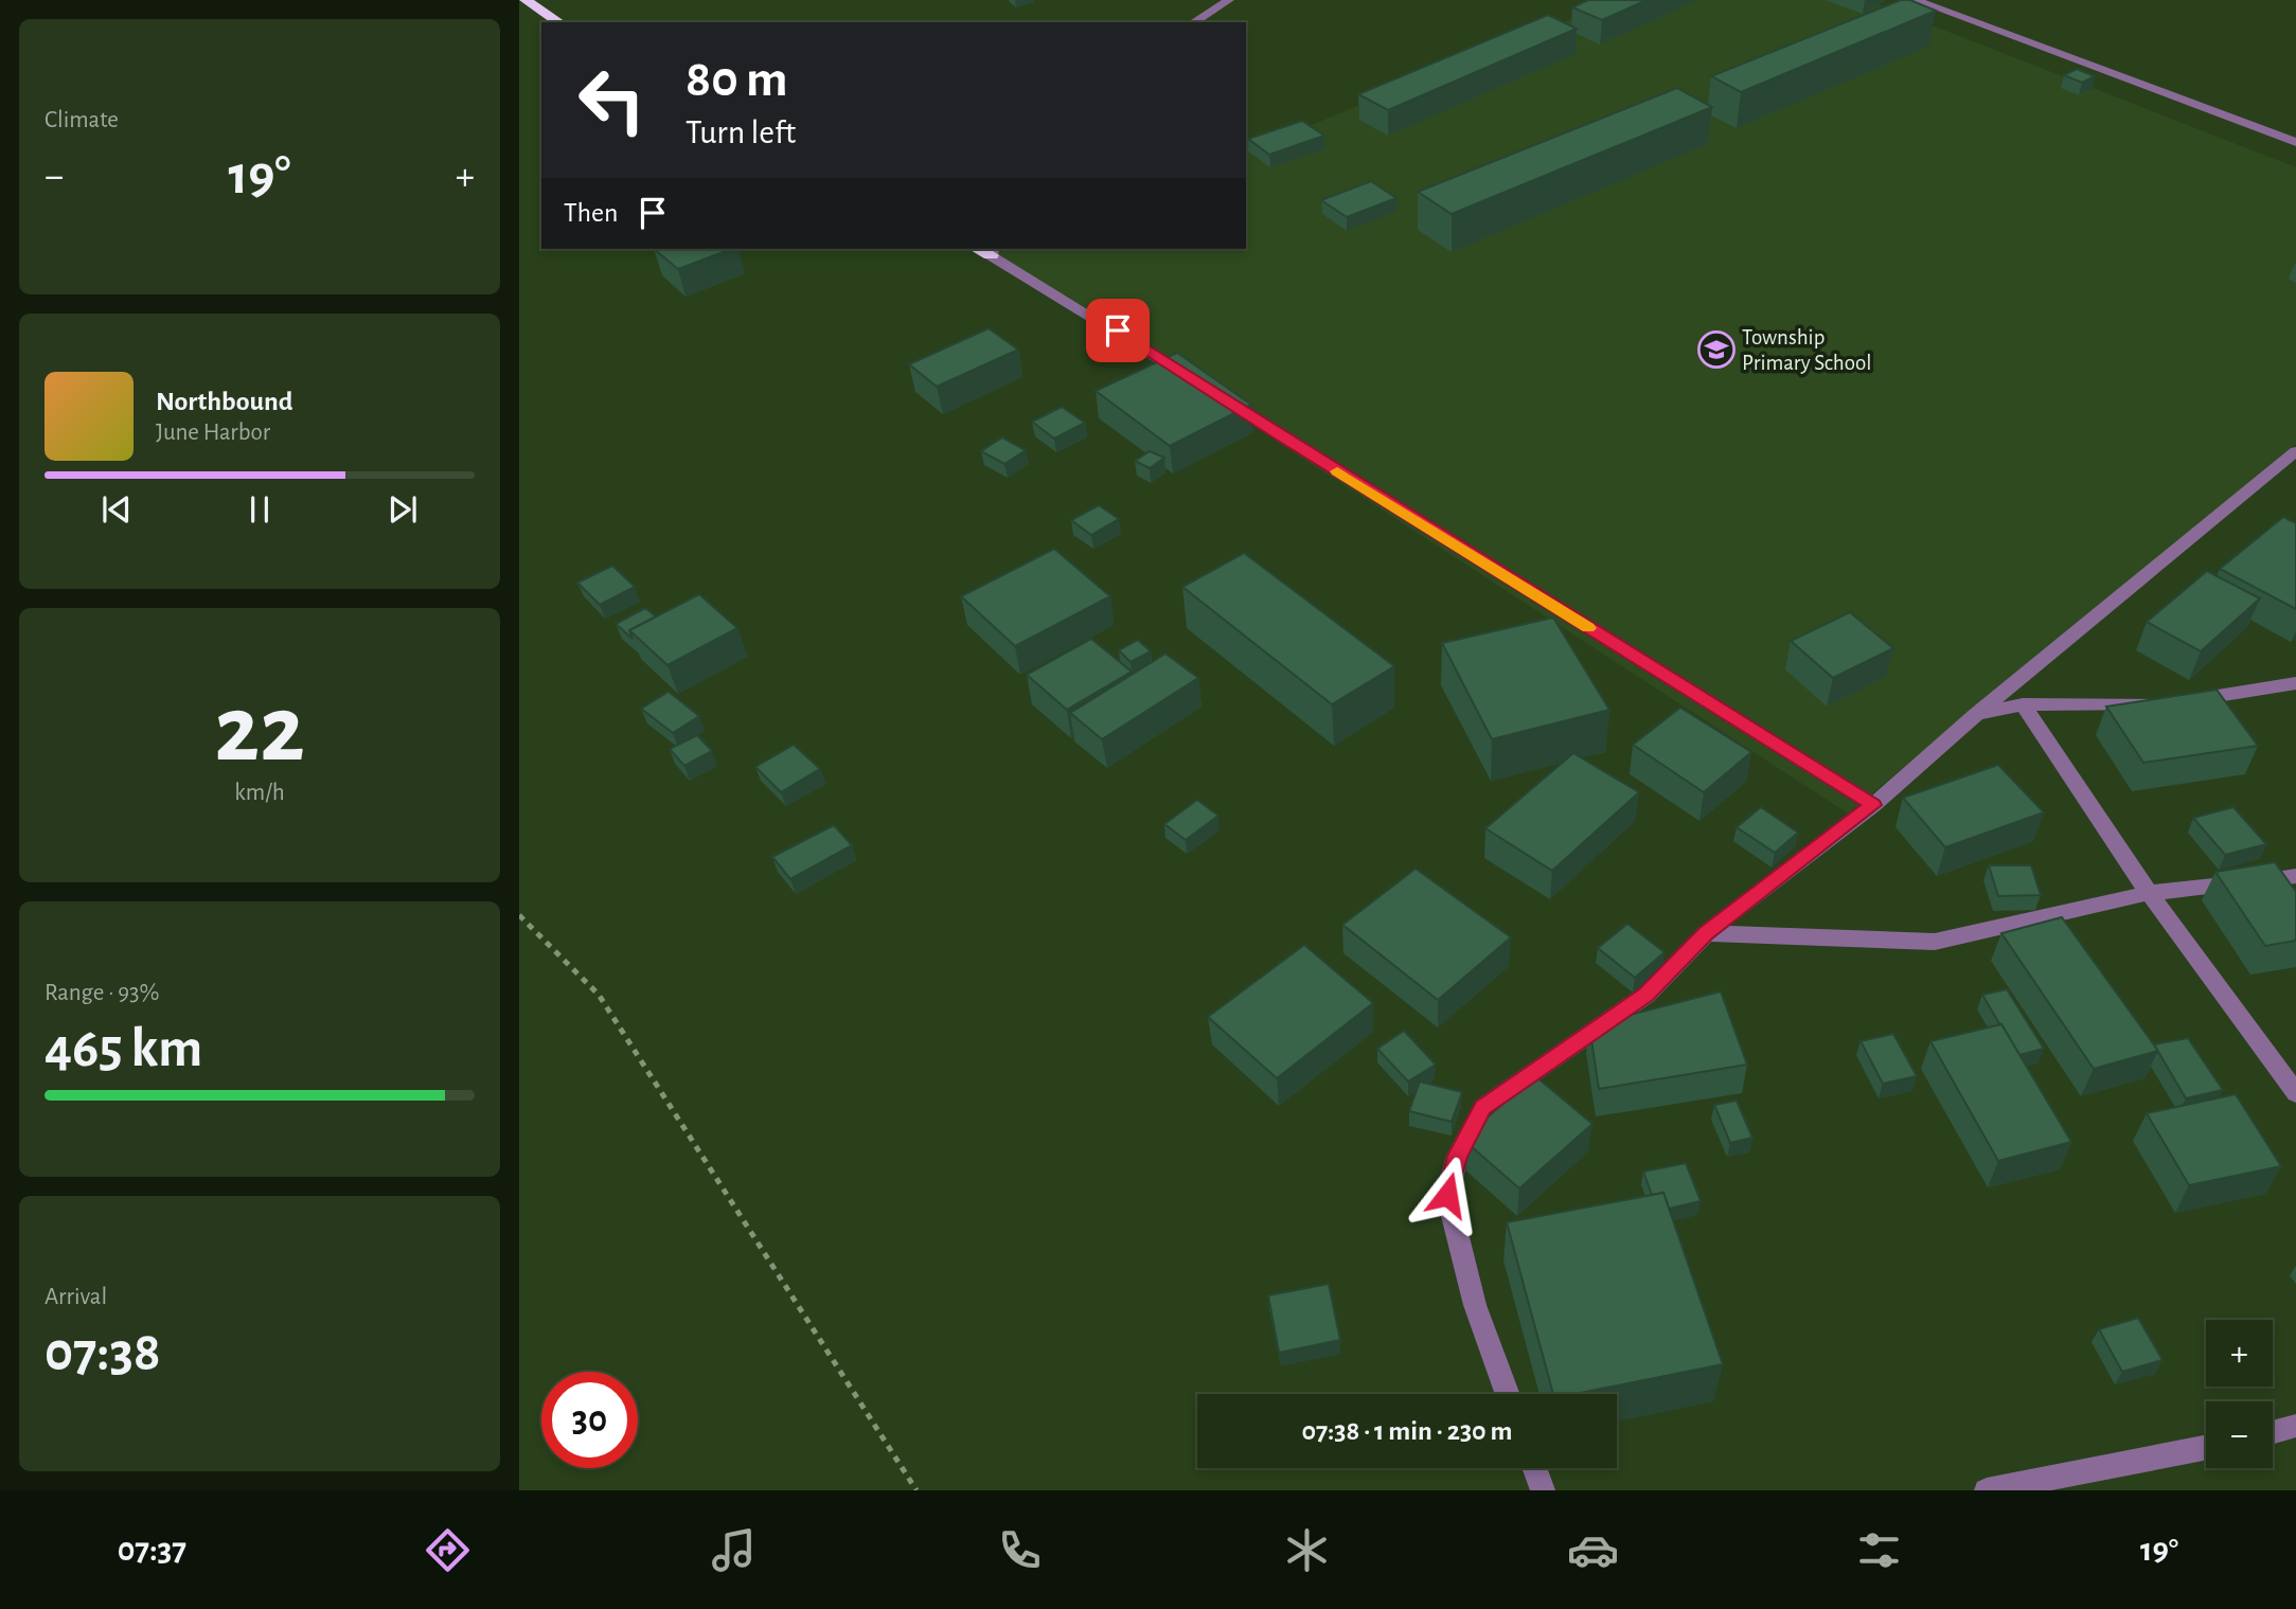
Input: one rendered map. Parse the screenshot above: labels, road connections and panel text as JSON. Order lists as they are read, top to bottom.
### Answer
{
  "places": {
    "school or university": ["Township Primary School"]
  },
  "page": {
    "tile": [
      "Climate",
      ["22", "km/h"],
      ["Range · 93%", "465 km"],
      ["Arrival", "07:38"]
    ],
    "turn": ["80 m", "Turn left"],
    "heat": ["−", "19°", "+"],
    "then": "Then",
    "song": ["Northbound", "June Harbor"],
    "map_buttons": ["+", "−"],
    "limit": "30",
    "trip": "07:38 · 1 min · 230 m",
    "tabs": ["07:37", "19°"]
  }
}
